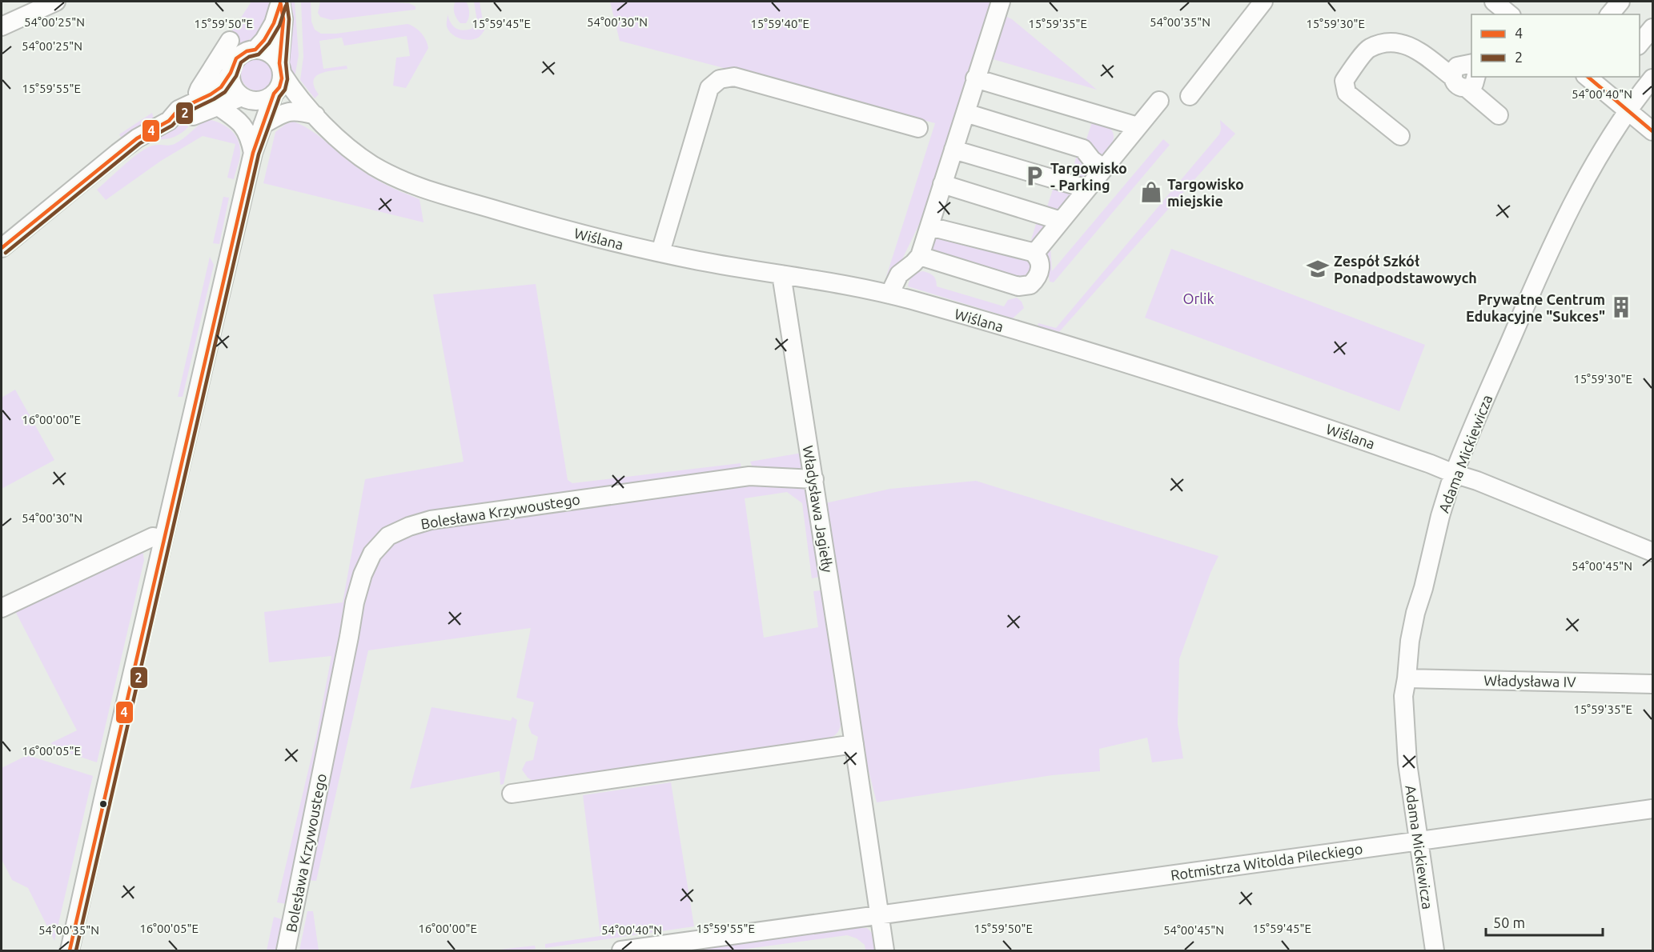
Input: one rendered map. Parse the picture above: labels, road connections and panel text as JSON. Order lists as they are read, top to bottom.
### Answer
{
  "streets": {
    "street": [
      "Wiślana",
      "Adama Mickiewicza",
      "Władysława Jagiełły",
      "Bolesława Krzywoustego",
      "Władysława IV",
      "Rotmistrza Witolda Pileckiego"
    ]
  },
  "crossings": [
    ["Wiślana", "Adama Mickiewicza"],
    ["Wiślana", "Władysława Jagiełły"],
    ["Adama Mickiewicza", "Władysława IV"],
    ["Adama Mickiewicza", "Rotmistrza Witolda Pileckiego"],
    ["Władysława Jagiełły", "Bolesława Krzywoustego"],
    ["Władysława Jagiełły", "Rotmistrza Witolda Pileckiego"]
  ],
  "parks": ["Orlik"],
  "places": {
    "parking": ["Targowisko - Parking"],
    "shop": ["Targowisko miejskie"],
    "school or university": ["Zespół Szkół Ponadpodstawowych"],
    "building": ["Prywatne Centrum Edukacyjne \"Sukces\""]
  },
  "lines": ["transit line 4", "transit line 2"],
  "legend": ["4", "2"],
  "scale_bar": "50 m",
  "coordinates": [
    "54°00'25\"N",
    "54°00'30\"N",
    "54°00'35\"N",
    "15°59'35\"E",
    "15°59'50\"E",
    "15°59'45\"E",
    "15°59'40\"E",
    "15°59'30\"E",
    "15°59'55\"E",
    "54°00'40\"N",
    "16°00'00\"E",
    "54°00'45\"N",
    "16°00'05\"E"
  ]
}
